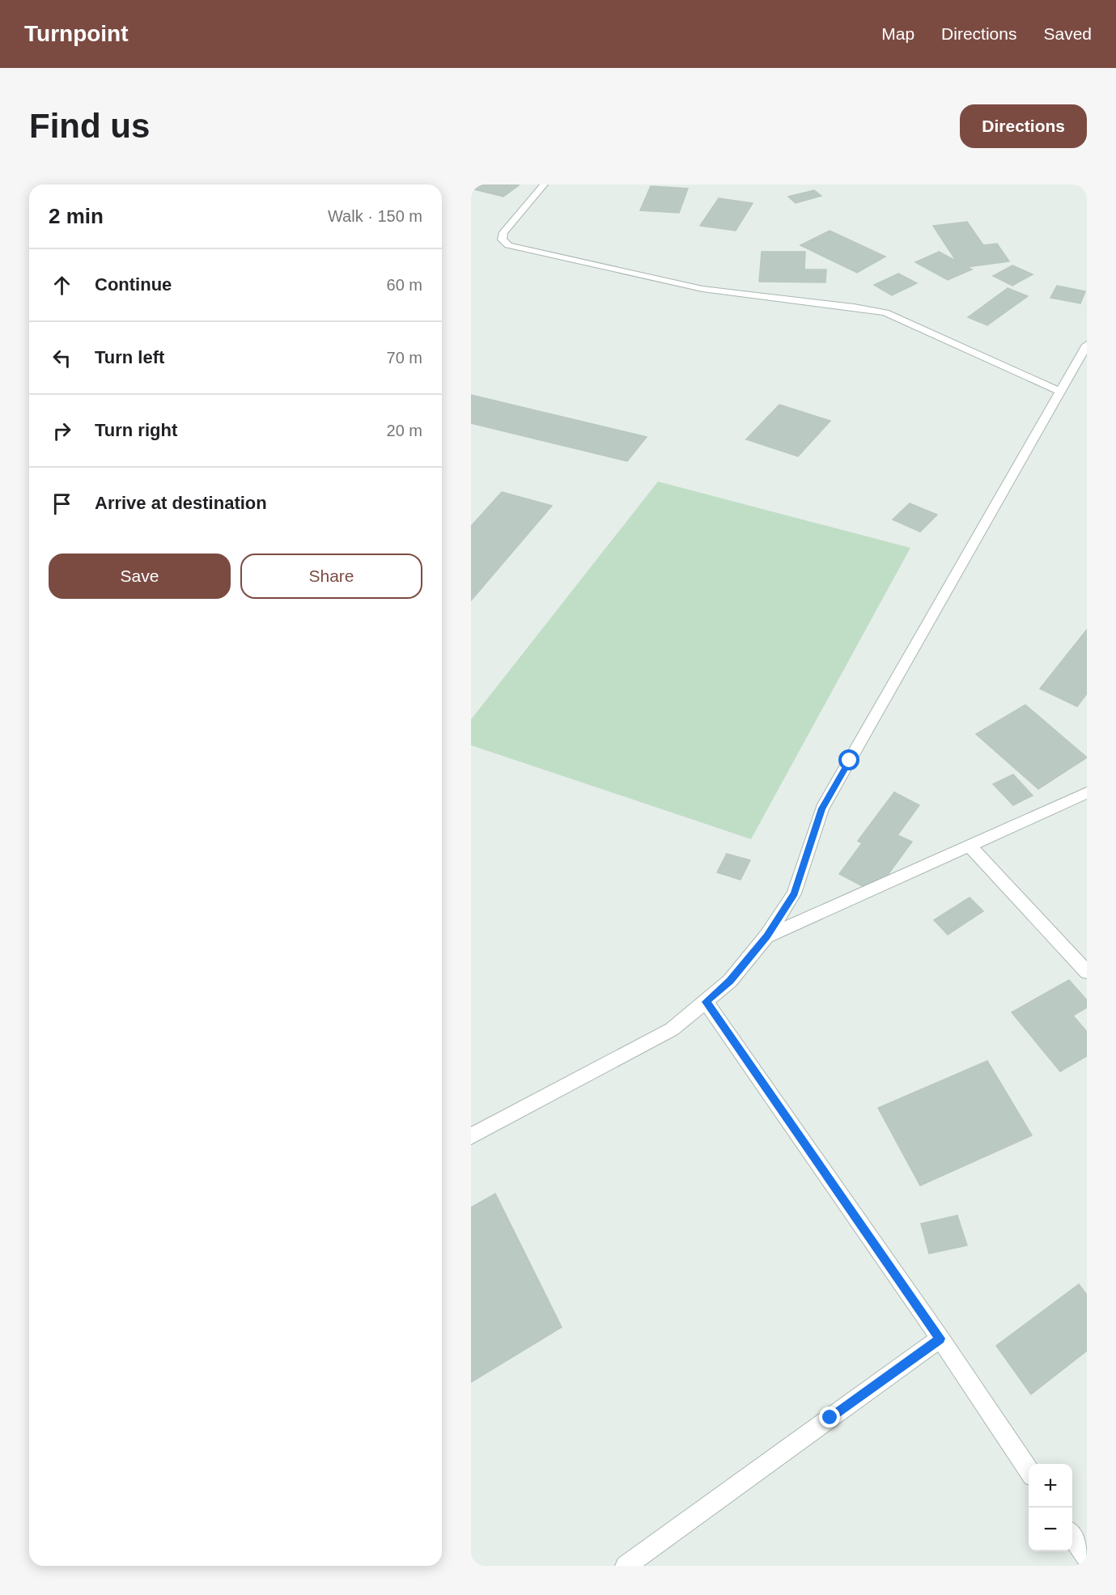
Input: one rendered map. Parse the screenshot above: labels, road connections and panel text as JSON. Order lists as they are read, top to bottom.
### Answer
{
  "page": {
    "header": "Turnpoint",
    "nav": ["Map", "Directions", "Saved"],
    "buttons": [
      "Directions",
      ["Save", "Share"]
    ],
    "title": "Find us",
    "heading": ["2 min", "Walk · 150 m"],
    "list": [
      ["Continue", "60 m"],
      ["Turn left", "70 m"],
      ["Turn right", "20 m"],
      "Arrive at destination"
    ],
    "map_buttons": ["+", "−"]
  }
}
